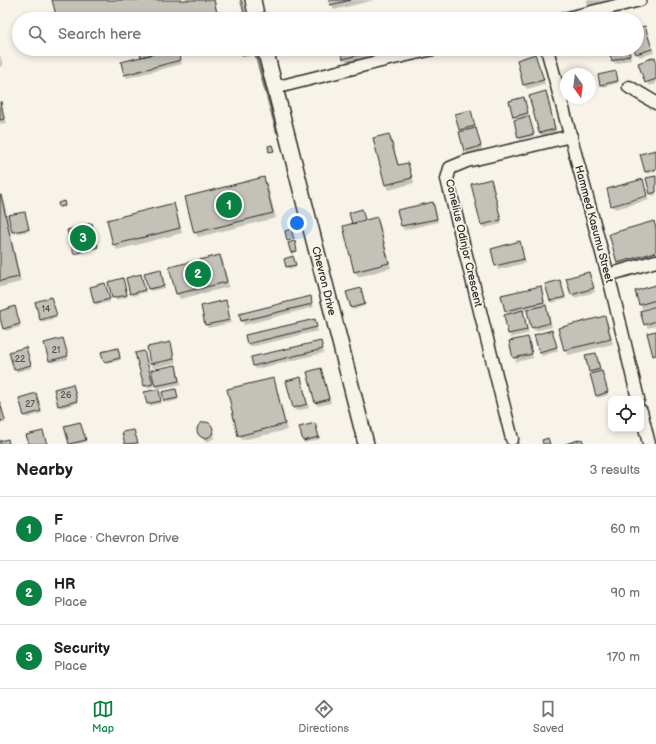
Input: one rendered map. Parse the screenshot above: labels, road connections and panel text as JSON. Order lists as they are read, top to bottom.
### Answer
{
  "streets": {
    "main road": ["Chevron Drive"],
    "street": ["Hammed Kasumu Street", "Conelius Odinjor Crescent"]
  },
  "crossings": [
    ["Hammed Kasumu Street", "Conelius Odinjor Crescent"]
  ],
  "house_numbers": [
    "14",
    "21",
    "22",
    "26",
    "27"
  ],
  "north": "bottom",
  "page": {
    "search": "Search here",
    "pins": ["1", "3", "2"],
    "heading": ["Nearby", "3 results"],
    "list": [
      {
        "mark": "1",
        "name": "F",
        "note": "Place · Chevron Drive",
        "value": "60 m"
      },
      {
        "mark": "2",
        "name": "HR",
        "note": "Place",
        "value": "90 m"
      },
      {
        "mark": "3",
        "name": "Security",
        "note": "Place",
        "value": "170 m"
      }
    ],
    "nav": ["Map", "Directions", "Saved"]
  }
}
